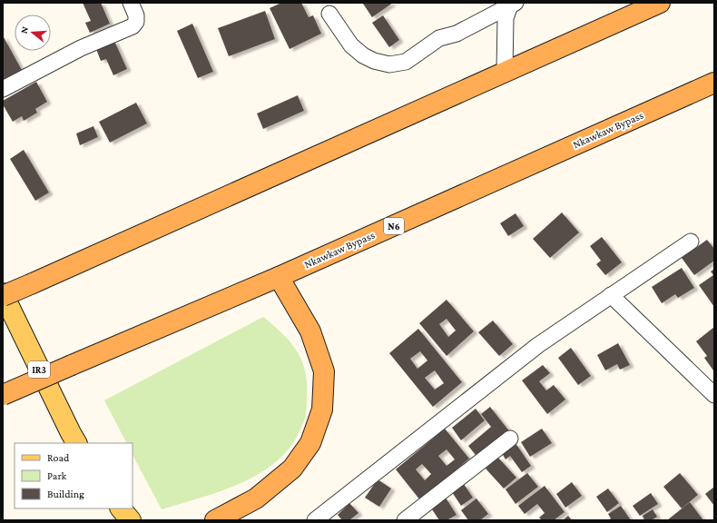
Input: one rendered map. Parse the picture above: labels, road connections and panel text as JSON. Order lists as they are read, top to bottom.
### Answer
{
  "streets": {
    "highway": ["Nkawkaw Bypass", "N6"],
    "main road": ["IR3"]
  },
  "legend": ["Road", "Park", "Building"],
  "north": "left"
}
